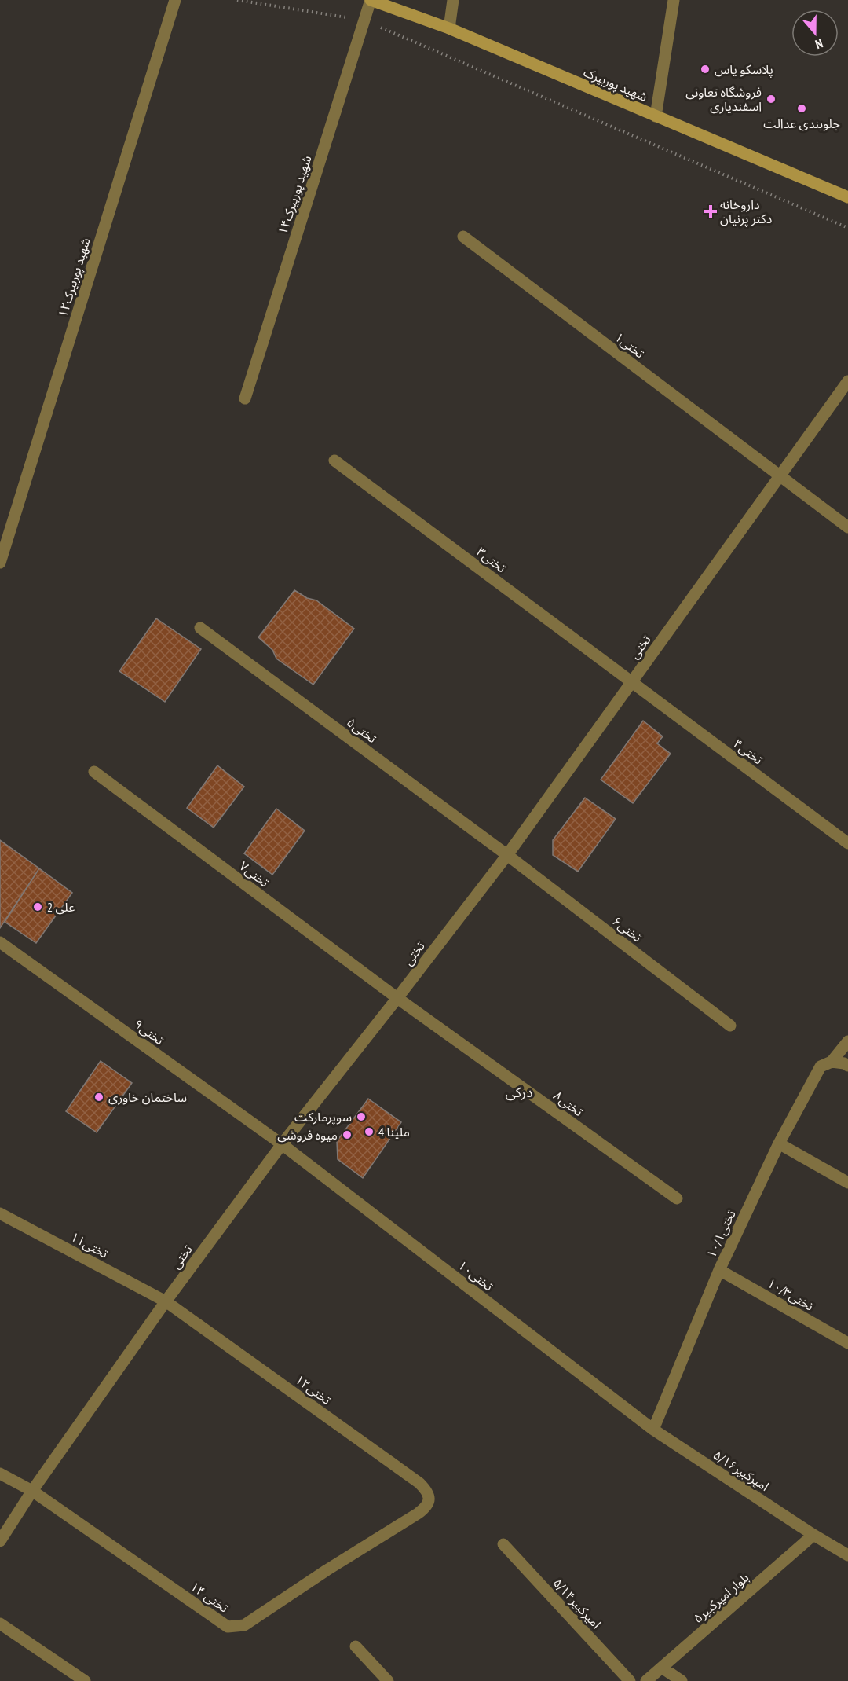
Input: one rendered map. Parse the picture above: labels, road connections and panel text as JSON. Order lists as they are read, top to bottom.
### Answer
{
  "streets": {
    "street": [
      "شهید پوربیرک",
      "شهید پوربیرک۱۴",
      "شهید پوربیرک۱۲",
      "تختی۱",
      "تختی۳",
      "تختی",
      "تختی۵",
      "تختی۴",
      "تختی۷",
      "تختی۶",
      "تختی۹",
      "تختی۸",
      "تختی۱۰/۱",
      "تختی۱۱",
      "تختی۱۰",
      "تختی۱۰/۳",
      "تختی۱۲",
      "امیرکبیر۵/۱۶",
      "تختی ۱۴",
      "بلوار امیرکبیر۵",
      "امیرکبیر۵/۱۴"
    ]
  },
  "crossings": [
    ["شهید پوربیرک", "شهید پوربیرک۱۴"],
    ["تختی۱", "تختی"],
    ["تختی۳", "تختی"],
    ["تختی۳", "تختی۴"],
    ["تختی", "تختی۵"],
    ["تختی", "تختی۴"],
    ["تختی", "تختی۷"],
    ["تختی", "تختی۶"],
    ["تختی", "تختی۹"],
    ["تختی", "تختی۸"],
    ["تختی", "تختی۱۱"],
    ["تختی", "تختی۱۰"],
    ["تختی", "تختی۱۲"],
    ["تختی", "تختی ۱۴"],
    ["تختی۵", "تختی۶"],
    ["تختی۷", "تختی۸"],
    ["تختی۹", "تختی۱۰"],
    ["تختی۱۰/۱", "تختی۱۰"],
    ["تختی۱۰/۱", "تختی۱۰/۳"],
    ["تختی۱۰/۱", "امیرکبیر۵/۱۶"],
    ["تختی۱۱", "تختی۱۲"],
    ["تختی۱۰", "امیرکبیر۵/۱۶"],
    ["تختی۱۲", "تختی ۱۴"],
    ["امیرکبیر۵/۱۶", "بلوار امیرکبیر۵"]
  ],
  "districts": ["درکی"],
  "places": {
    "other": [
      "پلاسکو یاس",
      "فروشگاه تعاونی اسفندیاری",
      "جلوبندی عدالت",
      "علی 2",
      "ساختمان خاوری",
      "سوپرمارکت",
      "ملینا 4",
      "میوه فروشی"
    ],
    "health": ["داروخانه دکتر پرنیان"]
  },
  "north": "bottom"
}
